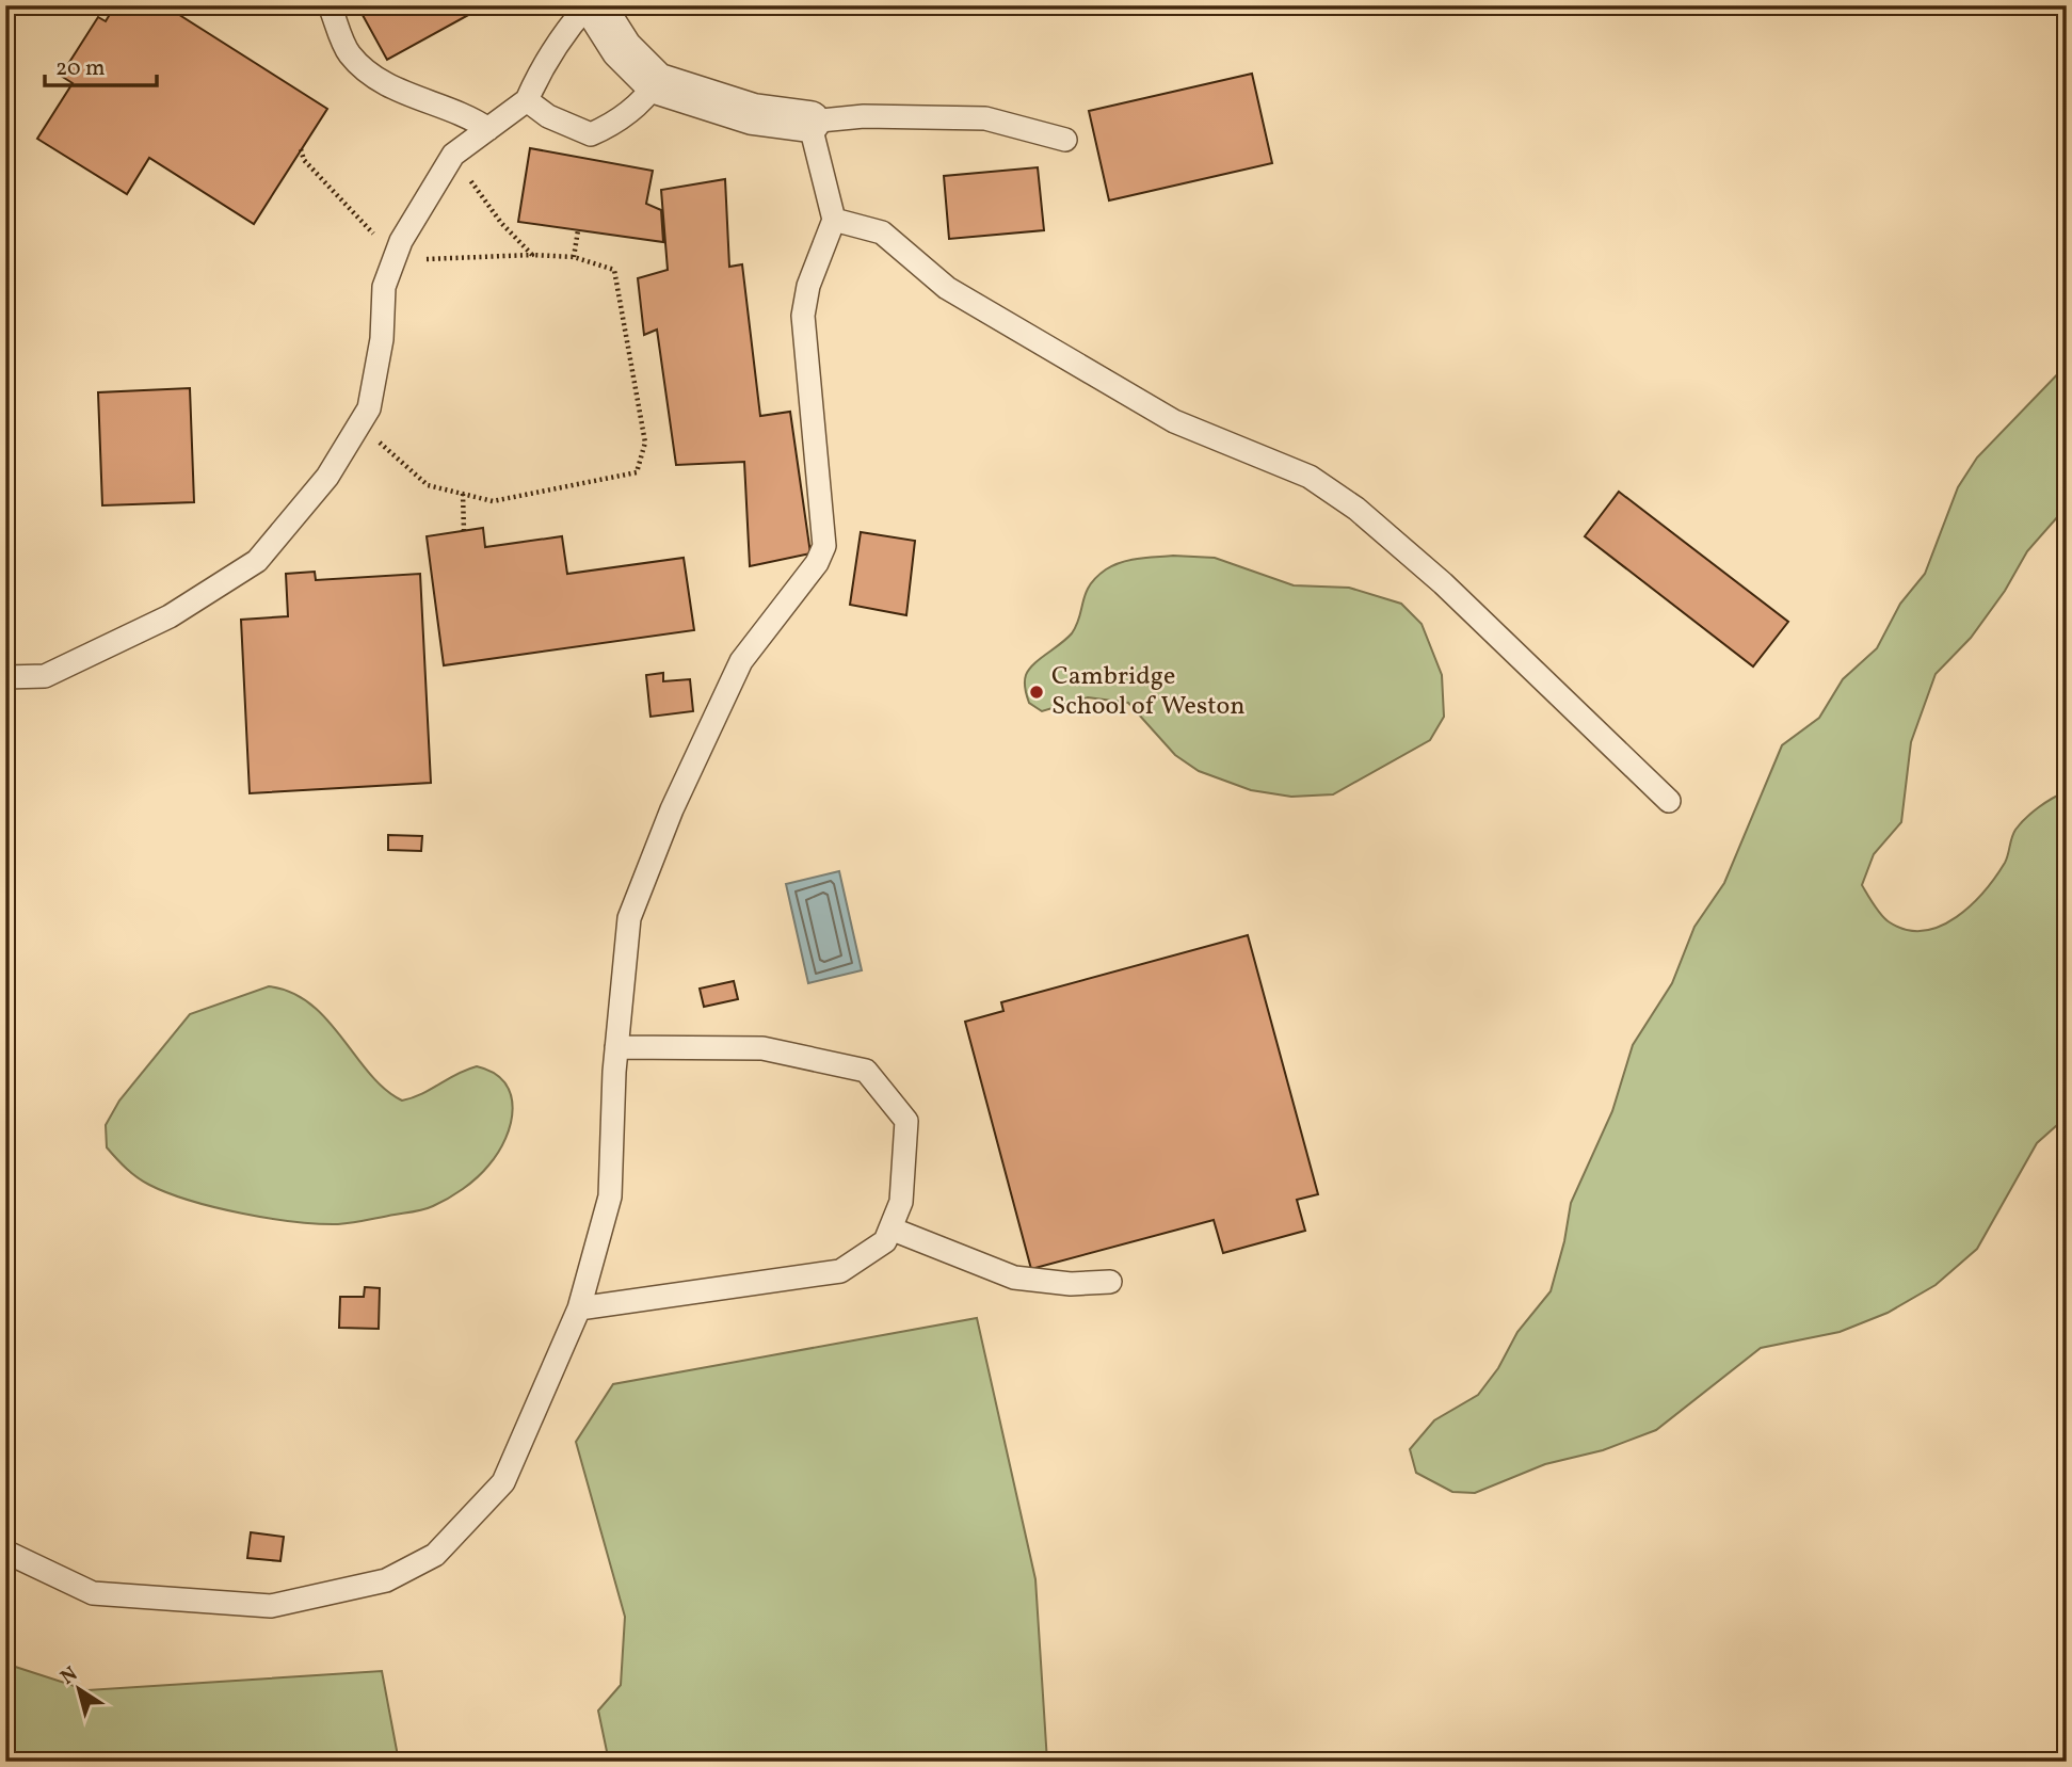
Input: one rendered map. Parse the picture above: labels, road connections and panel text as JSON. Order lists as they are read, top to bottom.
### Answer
{
  "places": ["Cambridge School of Weston"],
  "scale_bar": "20 m",
  "north": "top left"
}
